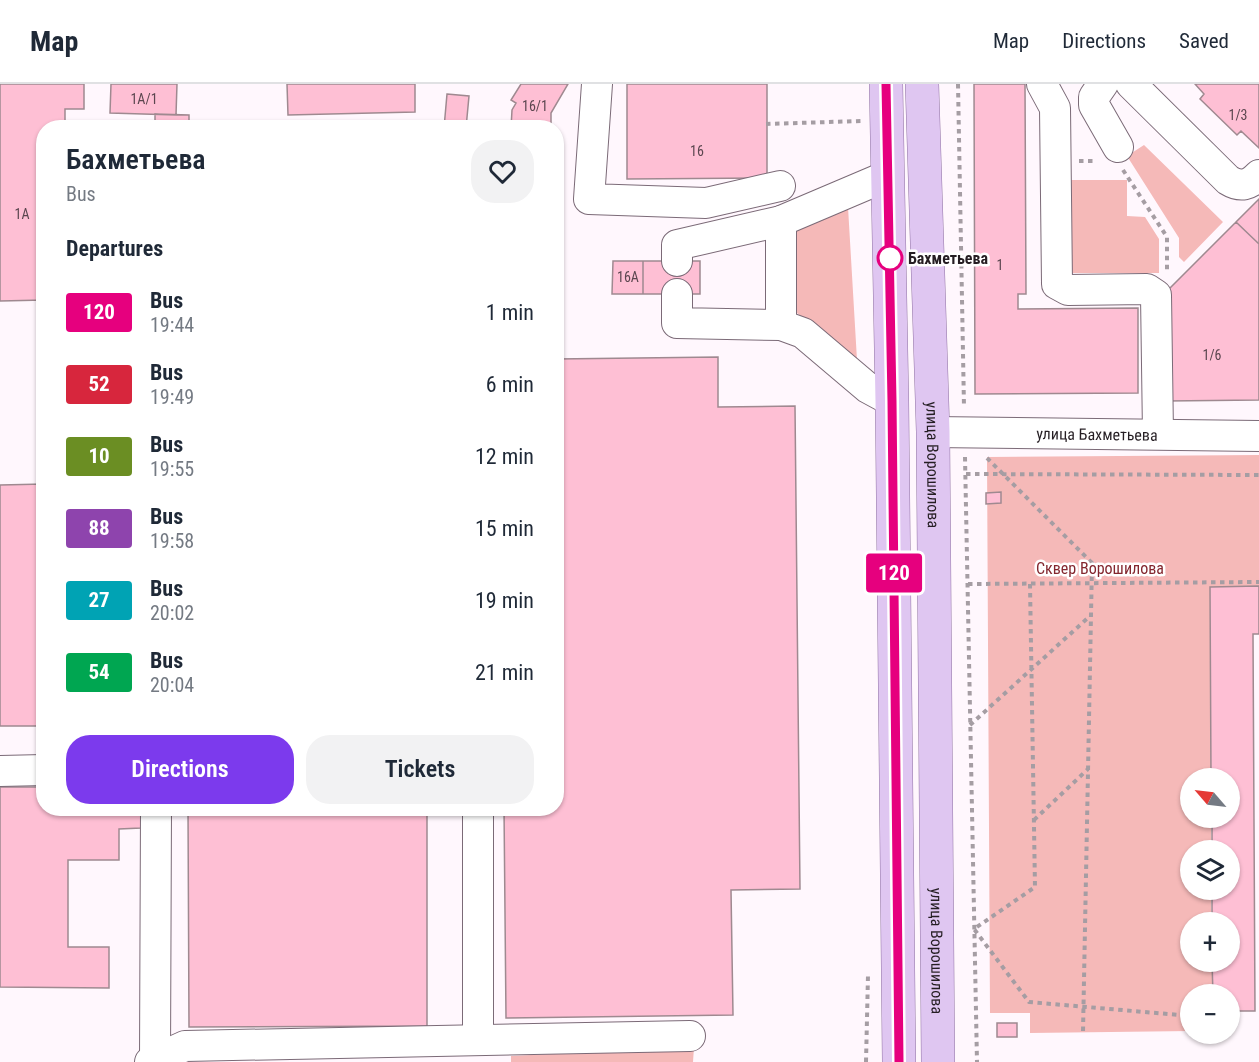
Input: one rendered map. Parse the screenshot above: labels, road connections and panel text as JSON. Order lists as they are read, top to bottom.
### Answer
{
  "streets": {
    "main road": ["улица Ворошилова"],
    "street": ["улица Бахметьева"]
  },
  "crossings": [
    ["улица Бахметьева", "улица Ворошилова"]
  ],
  "parks": ["Сквер Ворошилова"],
  "places": ["Бахметьева"],
  "lines": ["bus line 120"],
  "house_numbers": [
    "1А/1",
    "16/1",
    "1/3",
    "16",
    "1А",
    "1",
    "16А",
    "1/6"
  ],
  "north": "top left",
  "page": {
    "header": "Map",
    "nav": ["Map", "Directions", "Saved"],
    "on_map": "120",
    "heading": [
      ["Бахметьева", "Bus"],
      "Departures"
    ],
    "list": [
      {
        "mark": "120",
        "name": "Bus",
        "note": "19:44",
        "value": "1 min"
      },
      {
        "mark": "52",
        "name": "Bus",
        "note": "19:49",
        "value": "6 min"
      },
      {
        "mark": "10",
        "name": "Bus",
        "note": "19:55",
        "value": "12 min"
      },
      {
        "mark": "88",
        "name": "Bus",
        "note": "19:58",
        "value": "15 min"
      },
      {
        "mark": "27",
        "name": "Bus",
        "note": "20:02",
        "value": "19 min"
      },
      {
        "mark": "54",
        "name": "Bus",
        "note": "20:04",
        "value": "21 min"
      }
    ],
    "buttons": ["Directions", "Tickets"],
    "map_buttons": ["+", "−"]
  }
}
